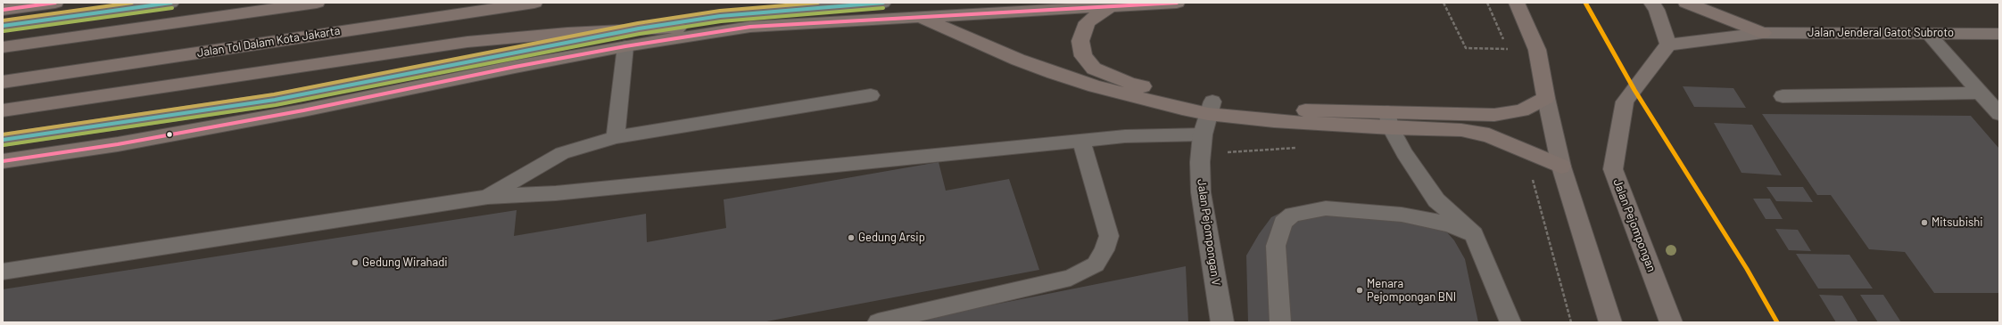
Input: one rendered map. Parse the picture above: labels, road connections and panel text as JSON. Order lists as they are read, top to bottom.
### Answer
{
  "streets": {
    "highway": ["Jalan Tol Dalam Kota Jakarta"],
    "main road": ["Jalan Jenderal Gatot Subroto", "Jalan Pejompongan"],
    "street": ["Jalan Pejompongan V"]
  },
  "places": [
    "Mitsubishi",
    "Gedung Arsip",
    "Gedung Wirahadi",
    "Menara Pejompongan BNI"
  ]
}
